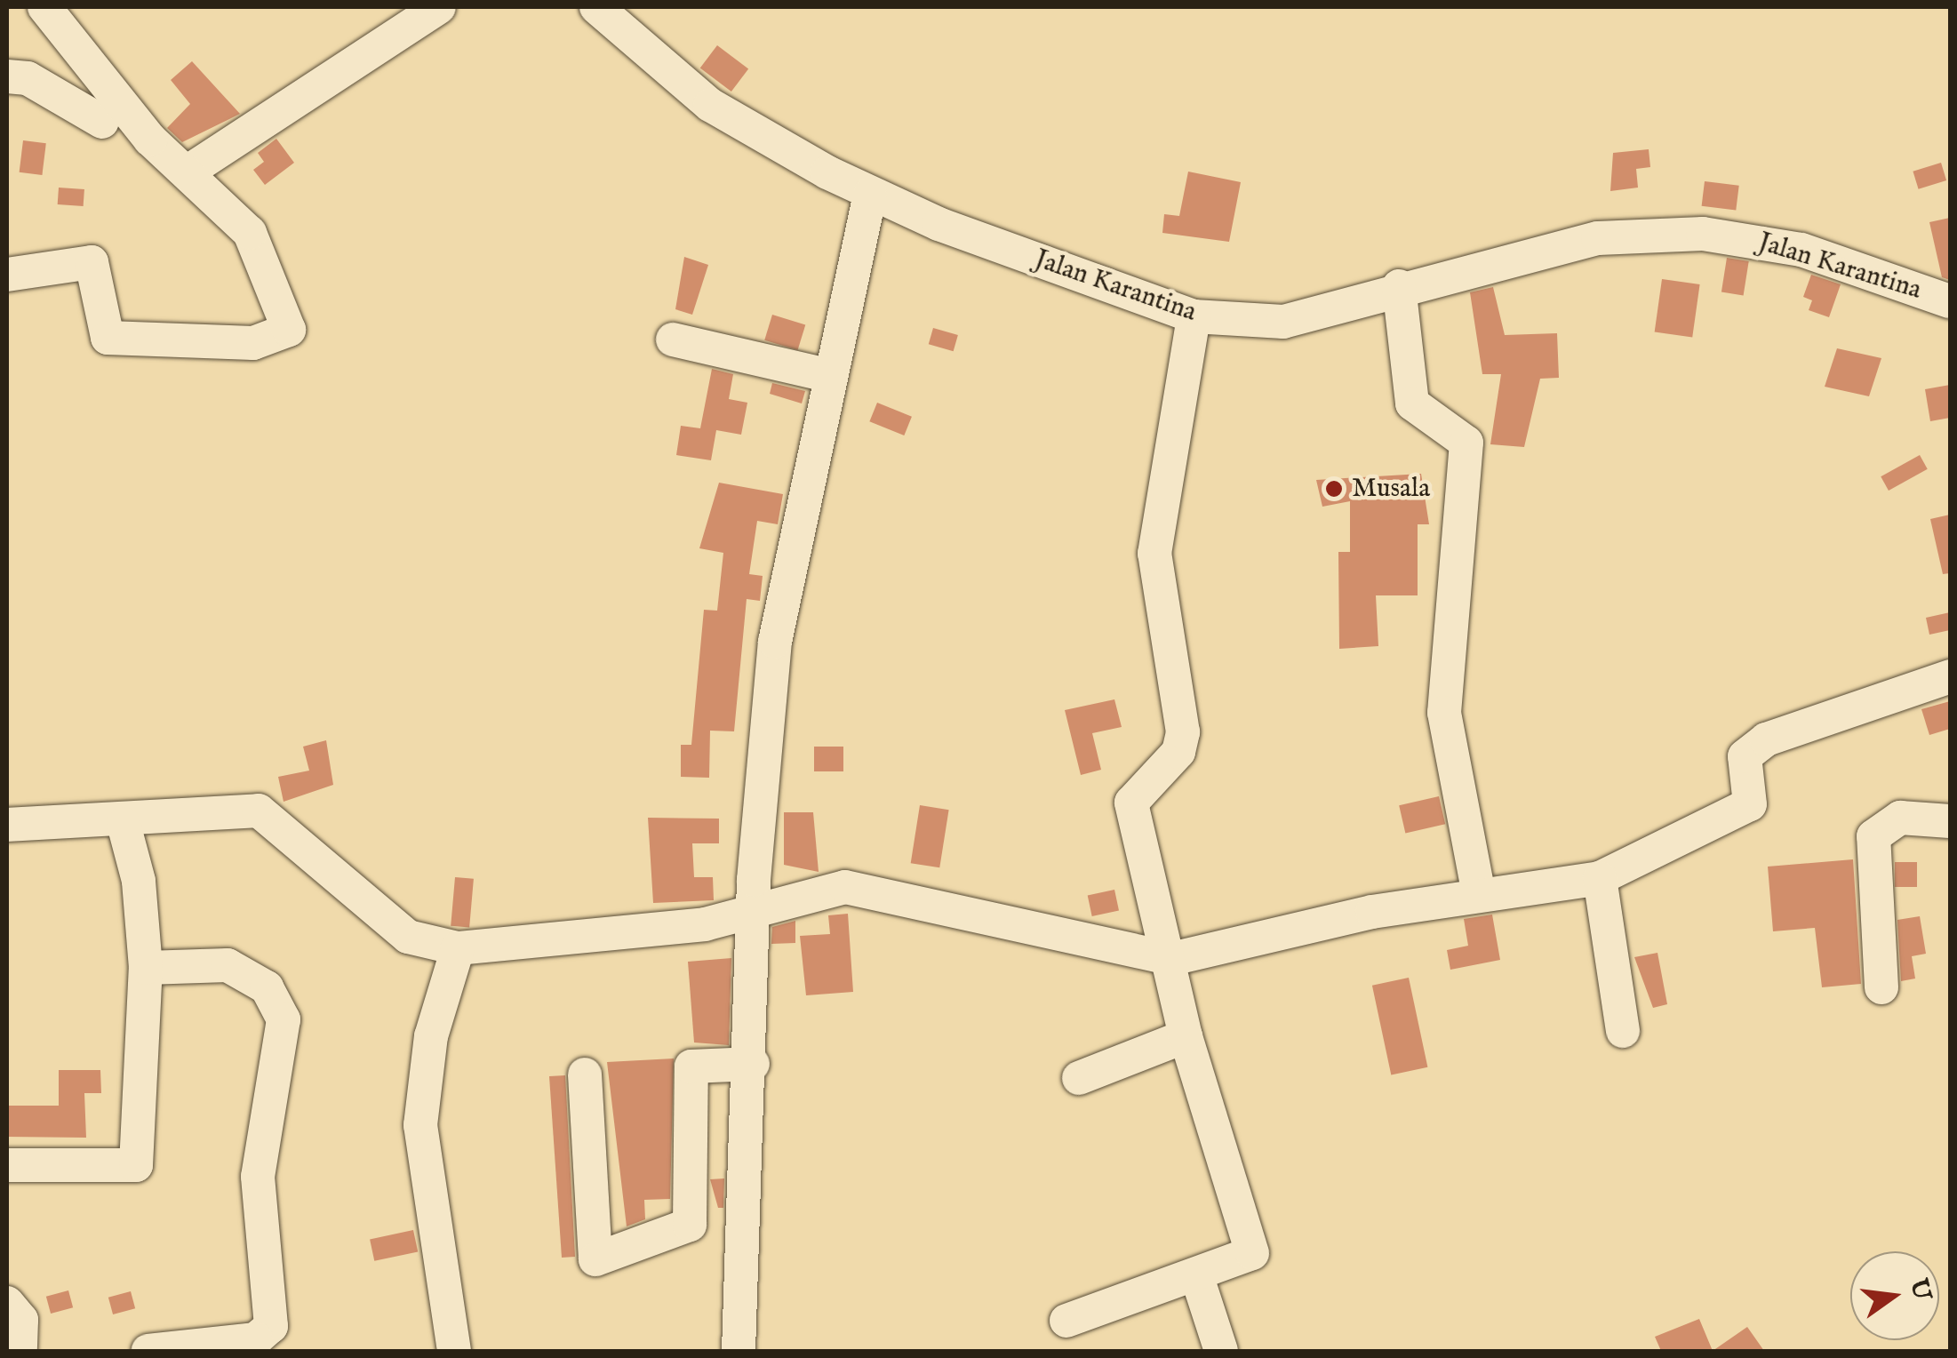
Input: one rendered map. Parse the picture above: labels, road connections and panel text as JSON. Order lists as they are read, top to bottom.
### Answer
{
  "streets": {
    "street": ["Jalan Karantina"]
  },
  "places": ["Musala"],
  "north": "right"
}
